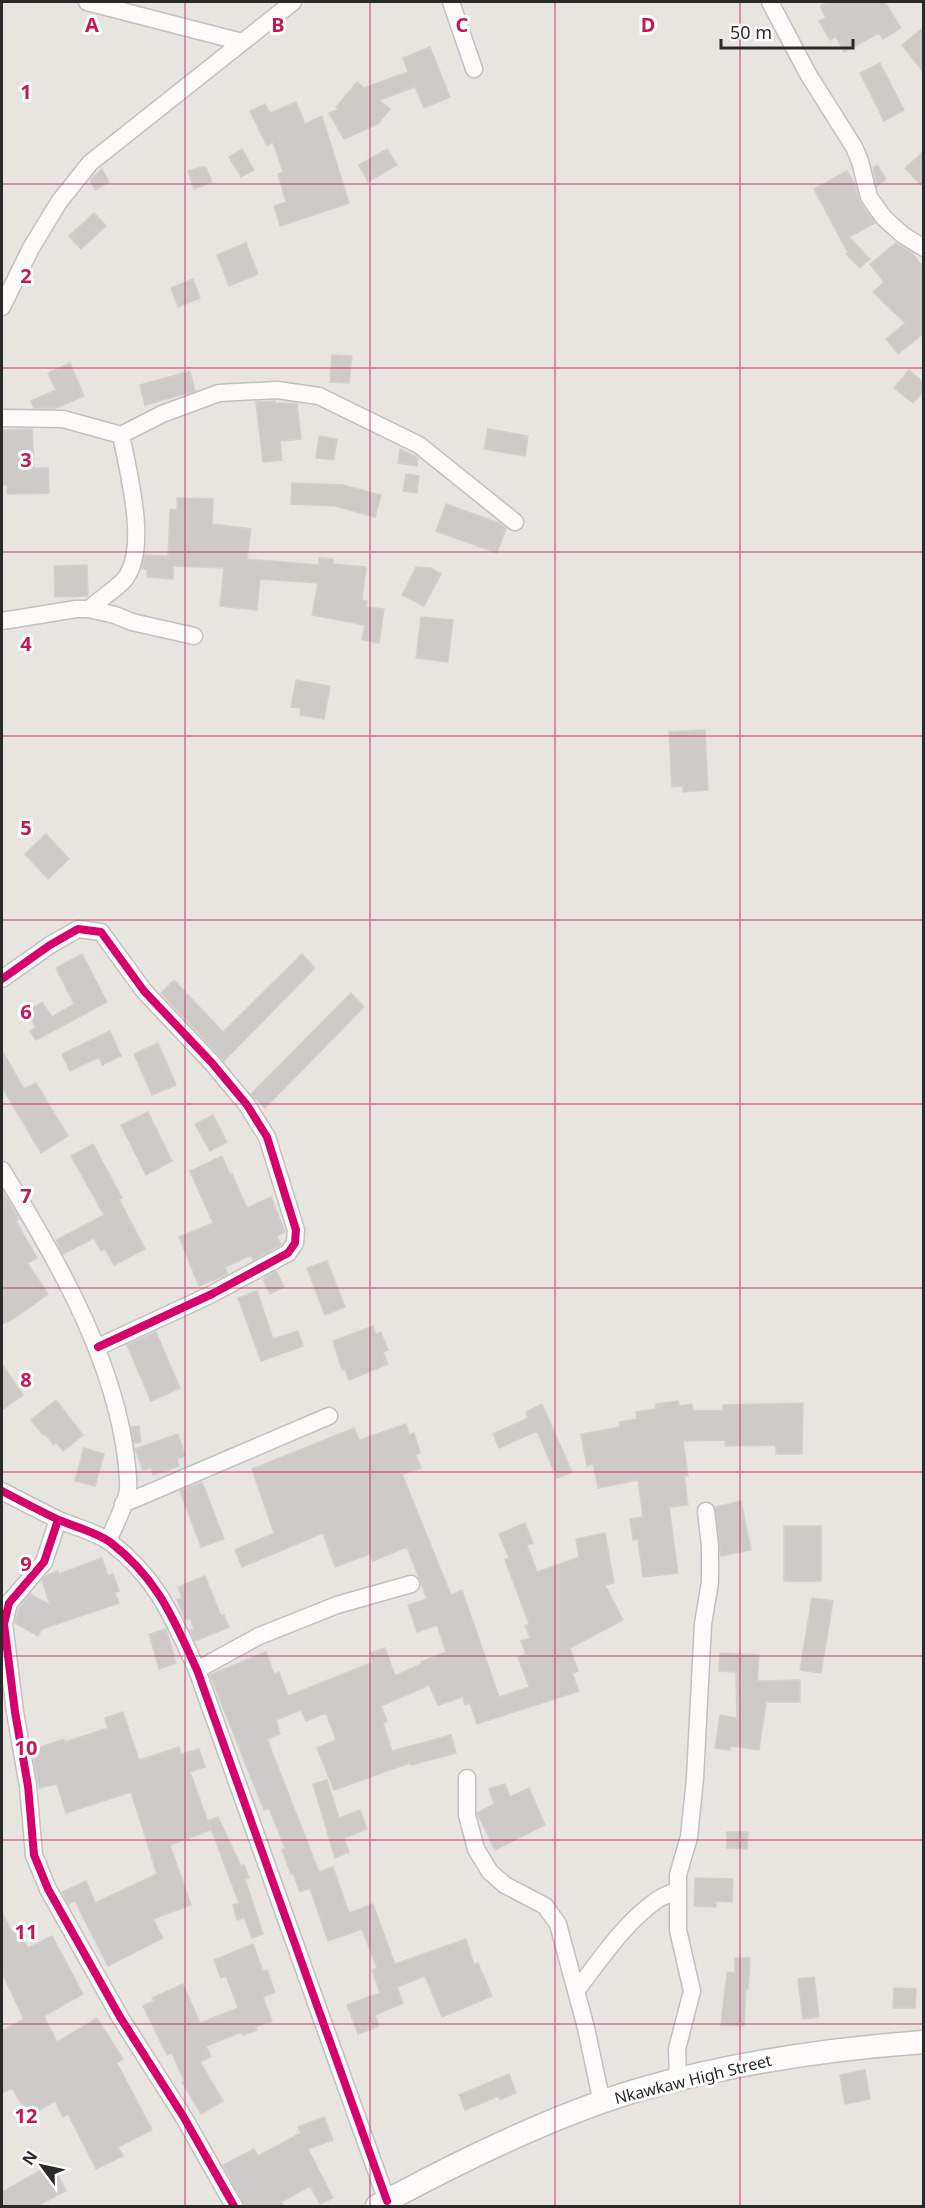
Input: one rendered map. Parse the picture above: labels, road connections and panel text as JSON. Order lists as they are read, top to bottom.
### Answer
{
  "streets": {
    "main road": ["Nkawkaw High Street"]
  },
  "scale_bar": "50 m",
  "north": "top left",
  "grid": {
    "columns": [
      "A",
      "B",
      "C",
      "D"
    ],
    "rows": [
      "1",
      "2",
      "3",
      "4",
      "5",
      "6",
      "7",
      "8",
      "9",
      "10",
      "11",
      "12"
    ]
  }
}
